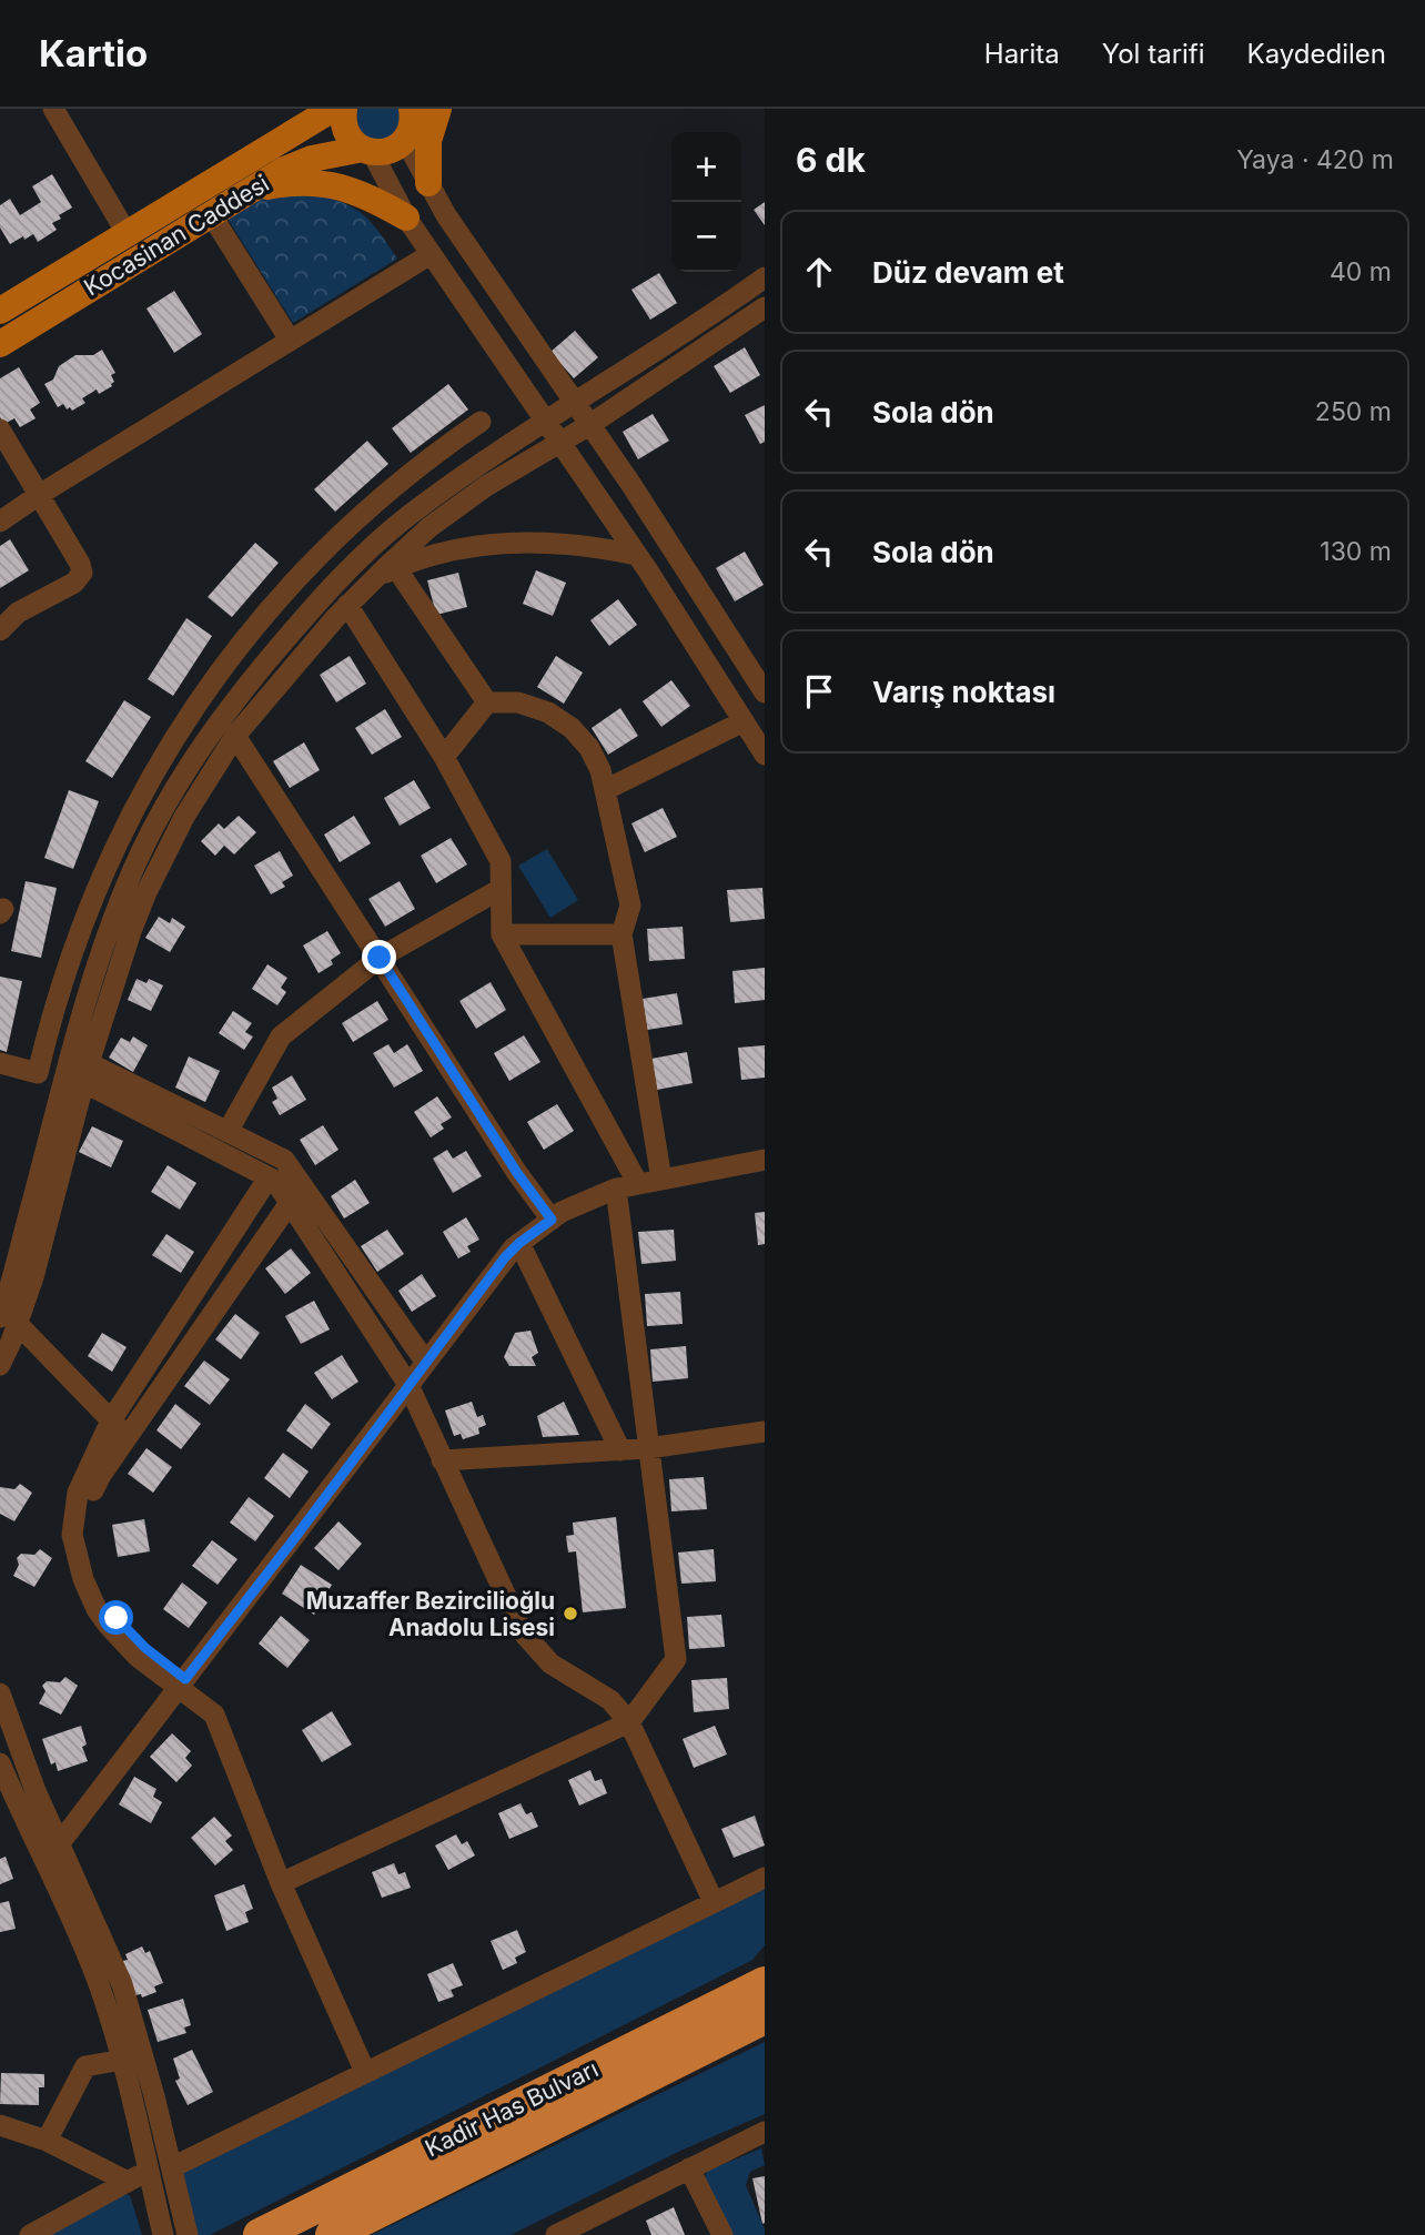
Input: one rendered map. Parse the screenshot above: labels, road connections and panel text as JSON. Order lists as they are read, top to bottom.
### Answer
{
  "streets": {
    "highway": ["Kadir Has Bulvarı"],
    "main road": ["Kocasinan Caddesi"]
  },
  "places": ["Muzaffer Bezircilioğlu Anadolu Lisesi"],
  "page": {
    "header": "Kartio",
    "nav": ["Harita", "Yol tarifi", "Kaydedilen"],
    "heading": ["6 dk", "Yaya · 420 m"],
    "map_buttons": ["+", "−"],
    "list": [
      ["Düz devam et", "40 m"],
      ["Sola dön", "250 m"],
      ["Sola dön", "130 m"],
      "Varış noktası"
    ]
  }
}
